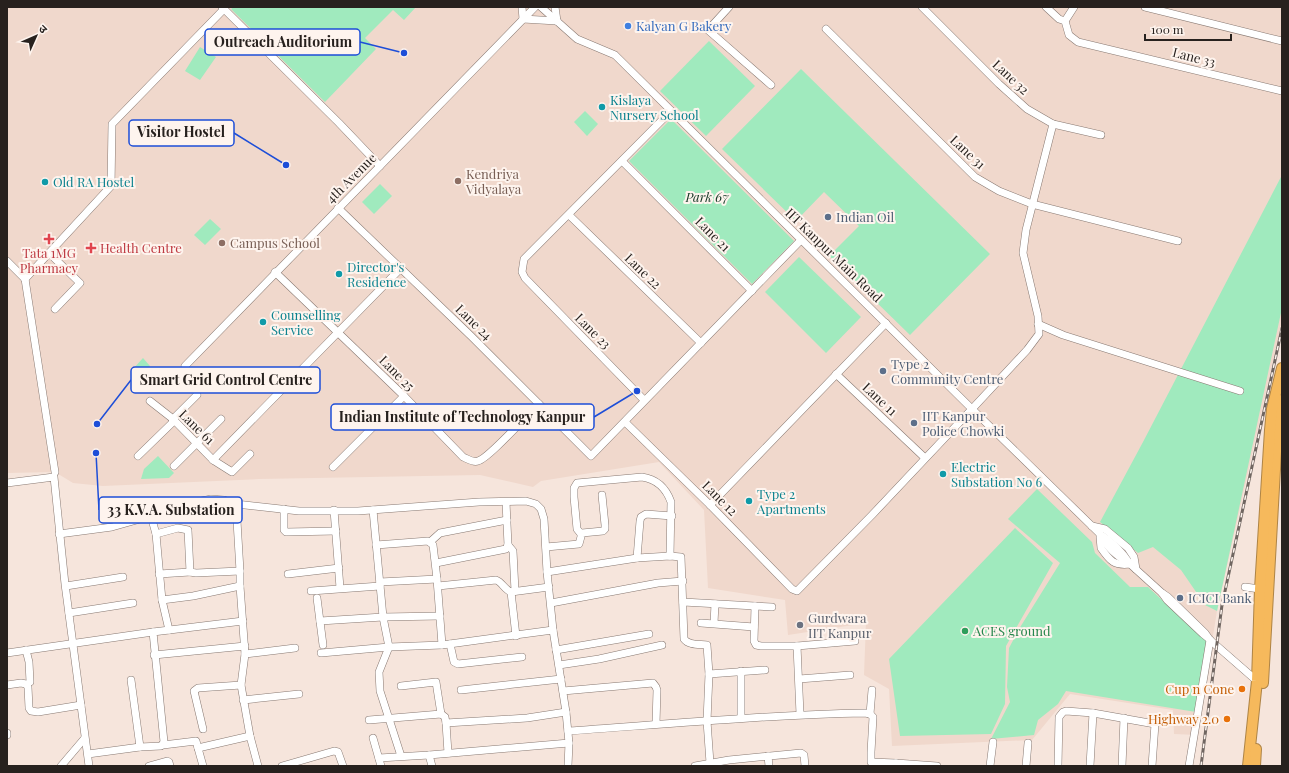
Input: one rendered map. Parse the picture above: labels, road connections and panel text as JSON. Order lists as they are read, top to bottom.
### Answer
{
  "streets": {
    "street": [
      "Lane 33",
      "Lane 32",
      "Lane 31",
      "4th Avenue",
      "Lane 21",
      "IIT Kanpur Main Road",
      "Lane 22",
      "Lane 24",
      "Lane 23",
      "Lane 25",
      "Lane 11",
      "Lane 61",
      "Lane 12"
    ]
  },
  "crossings": [
    ["4th Avenue", "Lane 24"],
    ["4th Avenue", "Lane 25"],
    ["Lane 22", "Lane 23"],
    ["Lane 24", "Lane 25"],
    ["Lane 24", "Lane 61"],
    ["Lane 24", "Lane 12"],
    ["Lane 25", "Lane 61"],
    ["Lane 11", "Lane 12"]
  ],
  "parks": ["Park 67"],
  "places": {
    "other": [
      "Kalyan G Bakery",
      "Outreach Auditorium",
      "Kislaya Nursery School",
      "Visitor Hostel",
      "Kendriya Vidyalaya",
      "Old RA Hostel",
      "Indian Oil",
      "Campus School",
      "Director's Residence",
      "Counselling Service",
      "Type 2 Community Centre",
      "Indian Institute of Technology Kanpur",
      "IIT Kanpur Police Chowki",
      "Smart Grid Control Centre",
      "33 K.V.A. Substation",
      "Electric Substation No 6",
      "Type 2 Apartments",
      "ICICI Bank",
      "Gurdwara IIT Kanpur",
      "ACES ground",
      "Cup n Cone",
      "Highway 2.0"
    ],
    "health": ["Tata 1MG Pharmacy", "Health Centre"]
  },
  "scale_bar": "100 m",
  "north": "top right"
}
